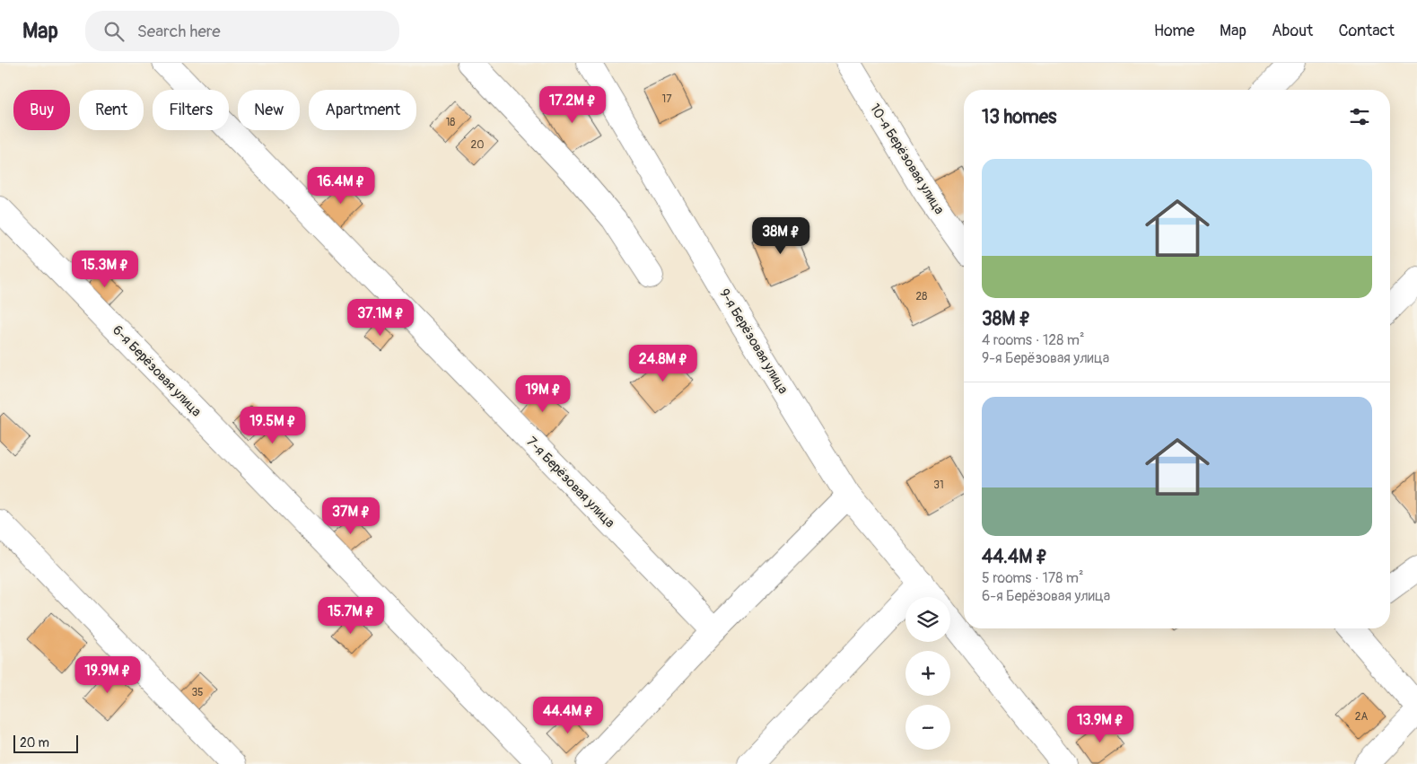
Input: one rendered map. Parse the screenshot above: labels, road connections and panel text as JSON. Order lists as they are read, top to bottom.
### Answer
{
  "streets": {
    "street": [
      "10-я Берёзовая улица",
      "9-я Берёзовая улица",
      "6-я Берёзовая улица",
      "7-я Берёзовая улица"
    ]
  },
  "house_numbers": [
    "17",
    "18",
    "20",
    "28",
    "31",
    "35",
    "2А"
  ],
  "scale_bar": "20 m",
  "page": {
    "header": "Map",
    "search": "Search here",
    "nav": [
      "Home",
      "Map",
      "About",
      "Contact"
    ],
    "price": [
      "17.2M ₽",
      "16.4M ₽",
      "38M ₽",
      "15.3M ₽",
      "37.1M ₽",
      "24.8M ₽",
      "19M ₽",
      "19.5M ₽",
      "37M ₽",
      "15.7M ₽",
      "19.9M ₽",
      "44.4M ₽",
      "13.9M ₽"
    ],
    "chip": [
      "Buy",
      "Rent",
      "Filters",
      "New",
      "Apartment"
    ],
    "heading": "13 homes",
    "list": [
      {
        "name": "38M ₽",
        "note": "4 rooms · 128 m² · 9-я Берёзовая улица"
      },
      {
        "name": "44.4M ₽",
        "note": "5 rooms · 178 m² · 6-я Берёзовая улица"
      }
    ],
    "map_buttons": ["+", "−"],
    "scale": "20 m"
  }
}
